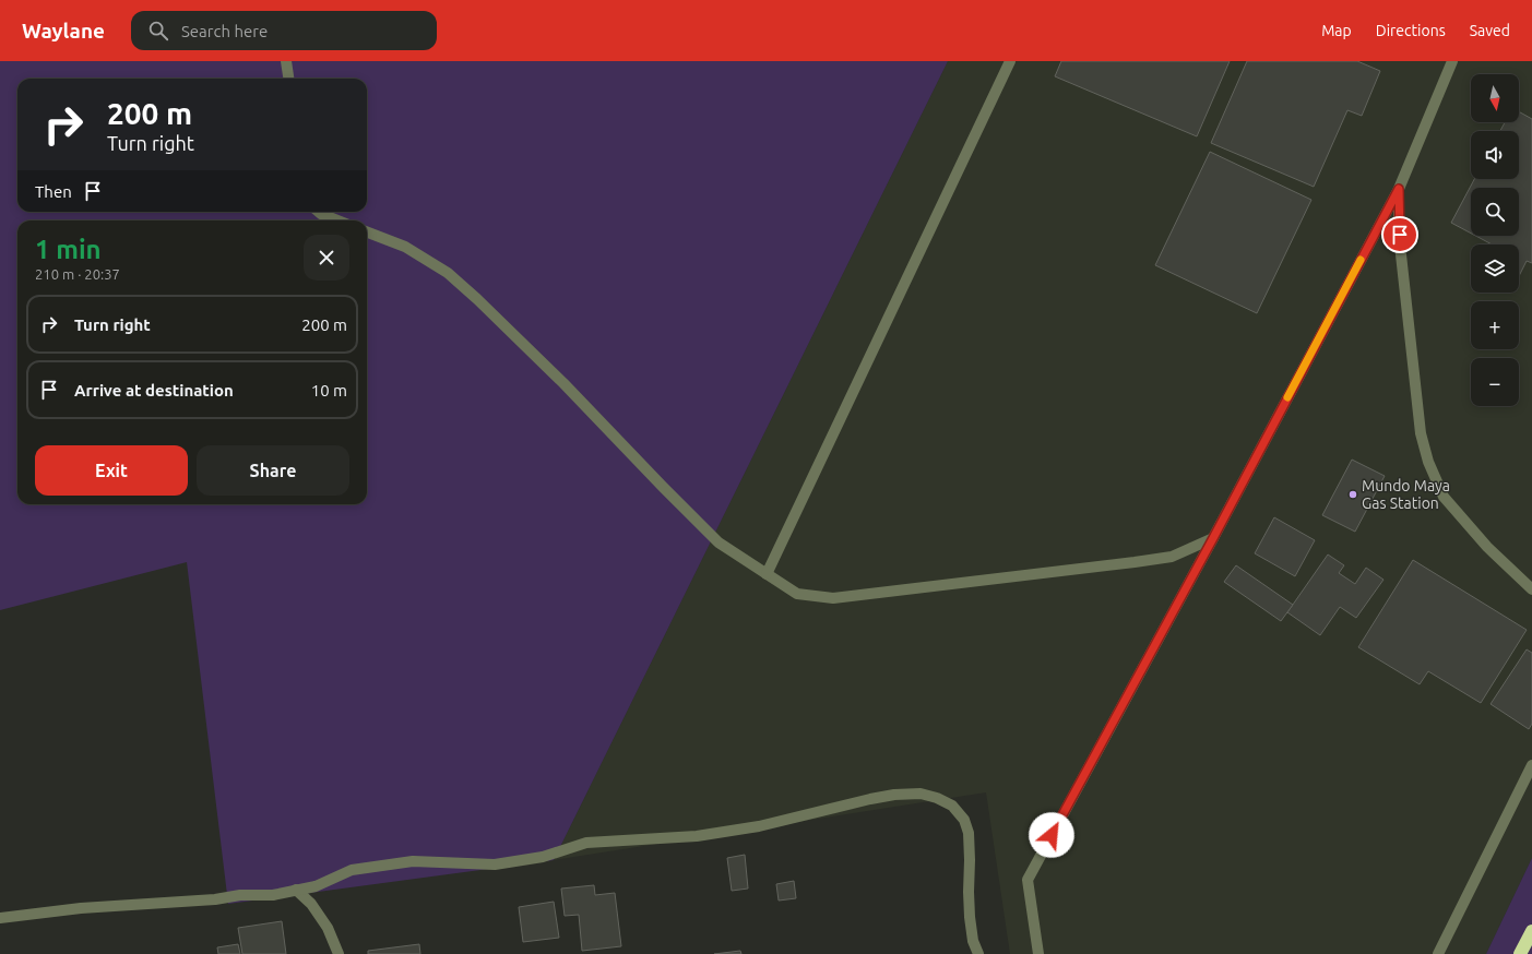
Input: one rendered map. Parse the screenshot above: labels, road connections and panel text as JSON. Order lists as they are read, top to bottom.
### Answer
{
  "places": ["Mundo Maya Gas Station"],
  "north": "bottom",
  "page": {
    "header": "Waylane",
    "search": "Search here",
    "nav": ["Map", "Directions", "Saved"],
    "map_buttons": ["+", "−"],
    "turn": ["200 m", "Turn right"],
    "then": "Then",
    "heading": ["1 min", "210 m · 20:37"],
    "list": [
      {
        "name": "Turn right",
        "value": "200 m"
      },
      {
        "name": "Arrive at destination",
        "value": "10 m"
      }
    ],
    "buttons": ["Exit", "Share"]
  }
}
